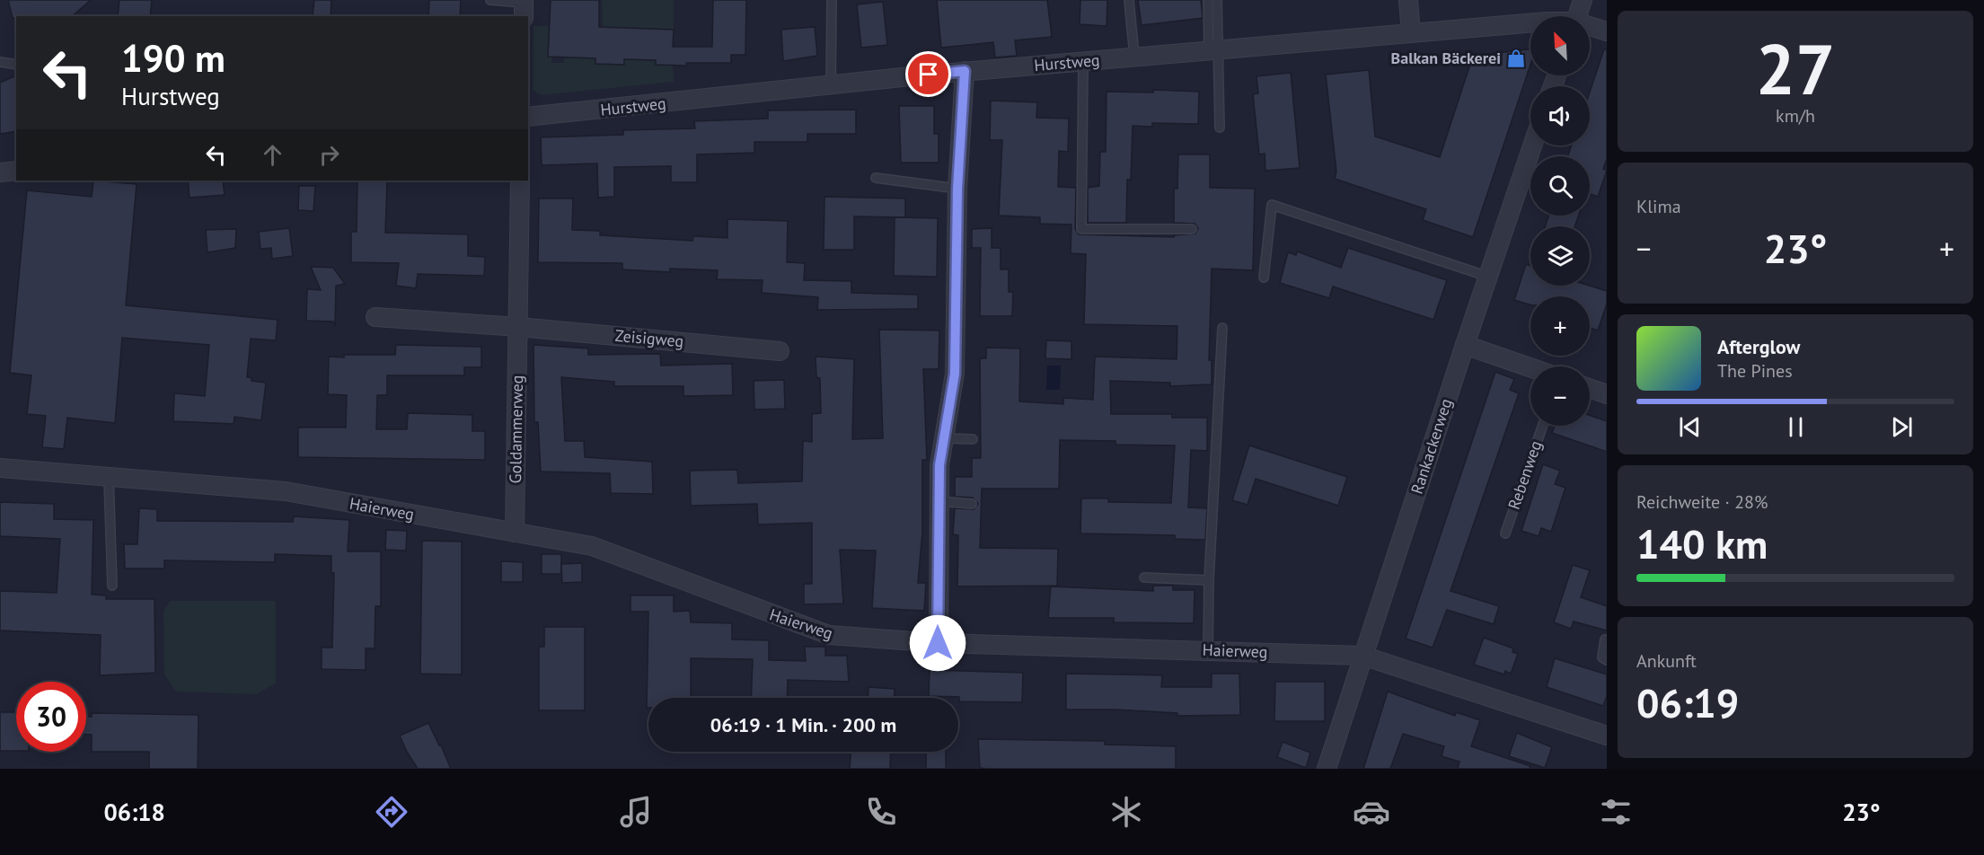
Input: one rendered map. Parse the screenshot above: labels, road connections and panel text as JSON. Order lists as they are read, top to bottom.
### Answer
{
  "streets": {
    "street": [
      "Hurstweg",
      "Zeisigweg",
      "Goldammerweg",
      "Rankackerweg",
      "Haierweg"
    ],
    "lane": ["Rebenweg"]
  },
  "crossings": [
    ["Zeisigweg", "Goldammerweg"],
    ["Goldammerweg", "Haierweg"],
    ["Rankackerweg", "Haierweg"]
  ],
  "places": {
    "shop": ["Balkan Bäckerei"]
  },
  "north": "top left",
  "page": {
    "tile": [
      ["27", "km/h"],
      "Klima",
      ["Reichweite · 28%", "140 km"],
      ["Ankunft", "06:19"]
    ],
    "map_buttons": ["+", "−"],
    "turn": ["190 m", "Hurstweg"],
    "heat": ["−", "23°", "+"],
    "song": ["Afterglow", "The Pines"],
    "limit": "30",
    "trip": "06:19 · 1 Min. · 200 m",
    "tabs": ["06:18", "23°"]
  }
}
